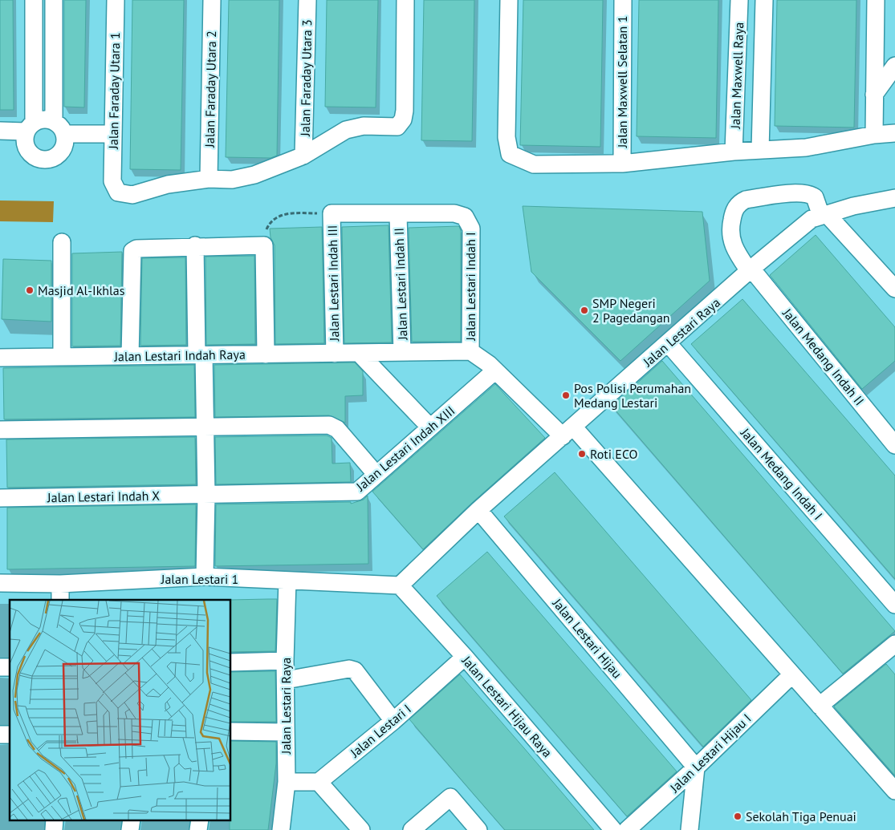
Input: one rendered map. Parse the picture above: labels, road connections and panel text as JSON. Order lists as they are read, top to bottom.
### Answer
{
  "streets": {
    "street": [
      "Jalan Maxwell Raya",
      "Jalan Faraday Utara 3",
      "Jalan Maxwell Selatan 1",
      "Jalan Faraday Utara 2",
      "Jalan Faraday Utara 1",
      "Jalan Lestari Indah III",
      "Jalan Lestari Indah II",
      "Jalan Lestari Indah I",
      "Jalan Lestari Raya",
      "Jalan Lestari Indah Raya",
      "Jalan Medang Indah II",
      "Jalan Lestari Indah XIII",
      "Jalan Medang Indah I",
      "Jalan Lestari Indah X",
      "Jalan Lestari 1",
      "Jalan Lestari Hijau",
      "Jalan Lestari Hijau Raya",
      "Jalan Lestari I",
      "Jalan Lestari Hijau I"
    ]
  },
  "crossings": [
    ["Jalan Faraday Utara 2", "Jalan Faraday Utara 1"],
    ["Jalan Lestari Indah III", "Jalan Lestari Indah Raya"],
    ["Jalan Lestari Indah II", "Jalan Lestari Indah I"],
    ["Jalan Lestari Indah II", "Jalan Lestari Indah Raya"],
    ["Jalan Lestari Indah I", "Jalan Lestari Indah Raya"],
    ["Jalan Lestari Raya", "Jalan Medang Indah II"],
    ["Jalan Lestari Raya", "Jalan Medang Indah I"],
    ["Jalan Lestari Raya", "Jalan Lestari 1"],
    ["Jalan Lestari Raya", "Jalan Lestari Hijau"],
    ["Jalan Lestari Raya", "Jalan Lestari Hijau Raya"],
    ["Jalan Lestari Indah XIII", "Jalan Lestari Indah X"],
    ["Jalan Lestari 1", "Jalan Lestari Hijau Raya"],
    ["Jalan Lestari Hijau", "Jalan Lestari Hijau I"],
    ["Jalan Lestari Hijau Raya", "Jalan Lestari I"]
  ],
  "places": [
    "Masjid Al-Ikhlas",
    "SMP Negeri 2 Pagedangan",
    "Pos Polisi Perumahan Medang Lestari",
    "Roti ECO",
    "Sekolah Tiga Penuai"
  ]
}
